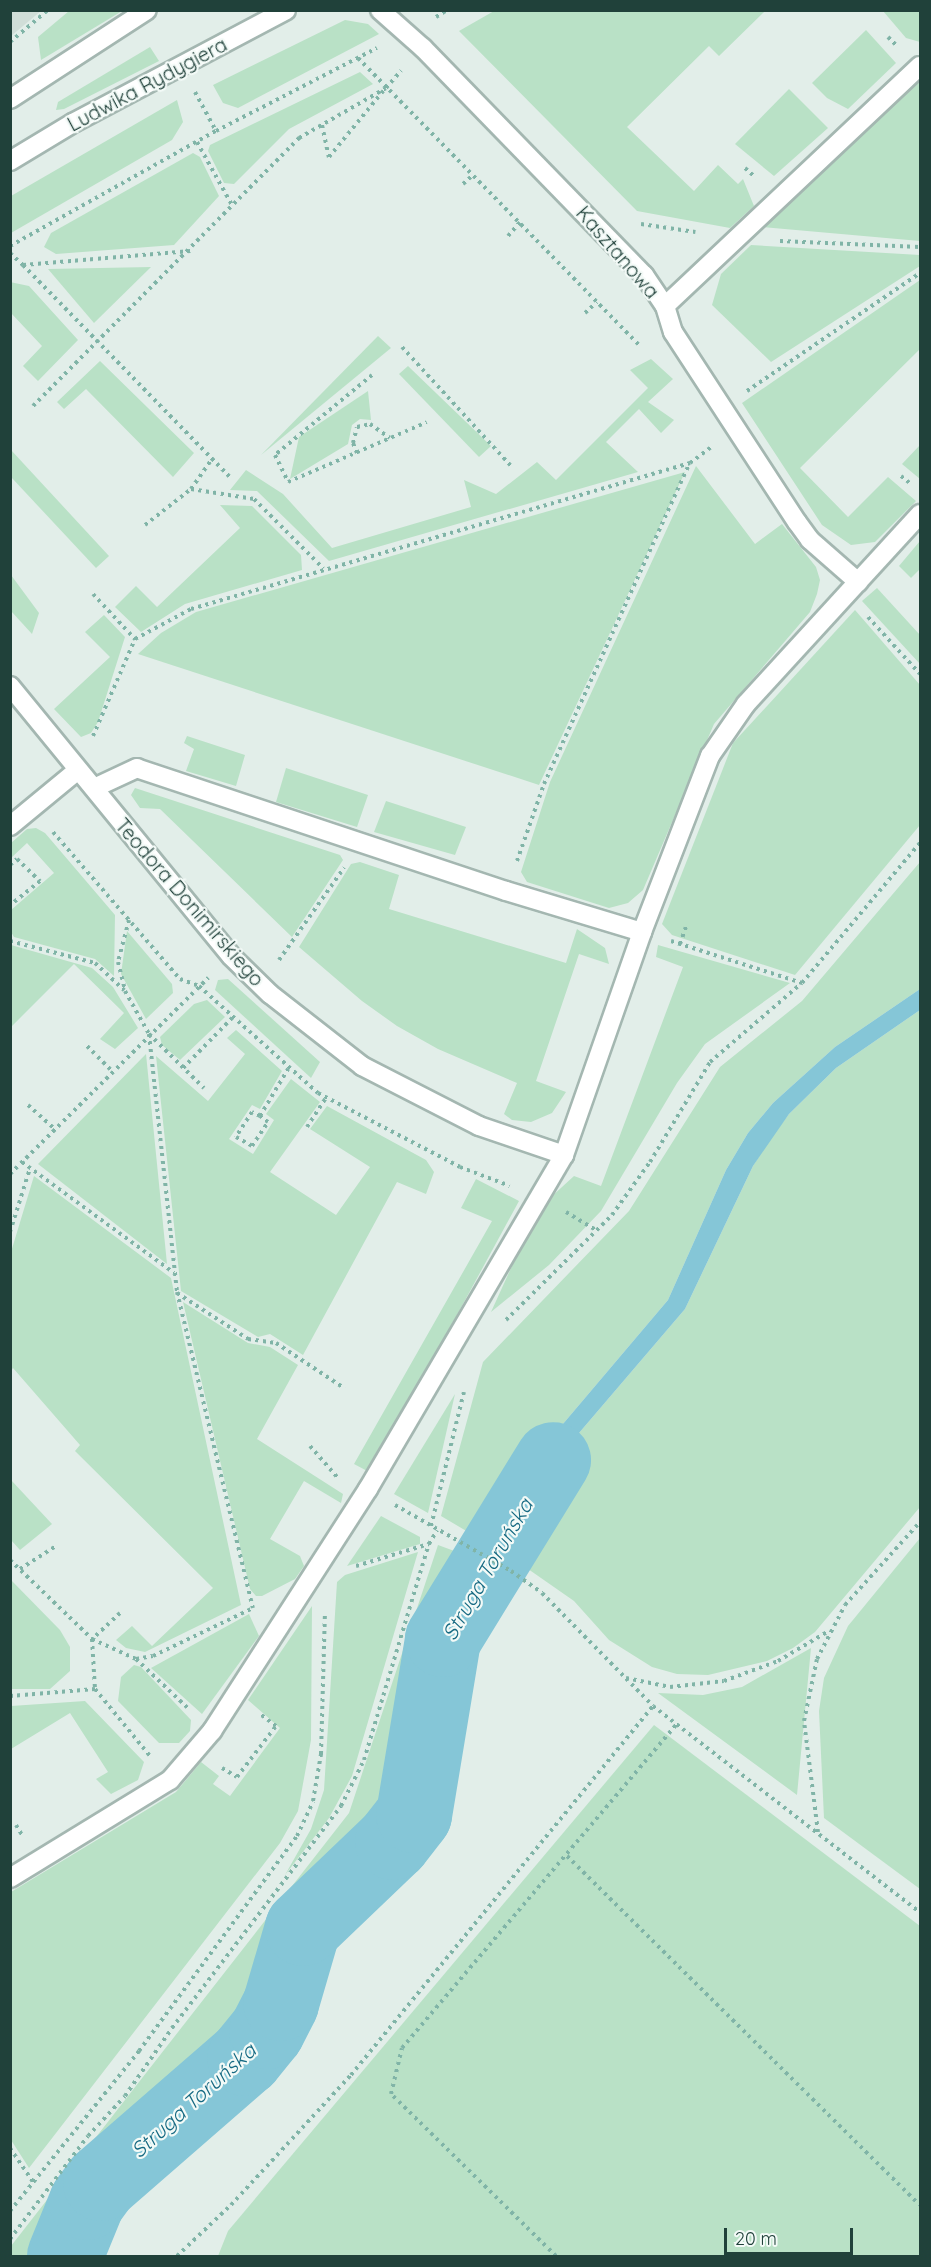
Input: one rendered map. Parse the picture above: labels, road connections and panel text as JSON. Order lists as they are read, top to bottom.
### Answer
{
  "streets": {
    "street": ["Ludwika Rydygiera", "Kasztanowa", "Teodora Donimirskiego"]
  },
  "water": ["Struga Toruńska"],
  "scale_bar": "20 m"
}
